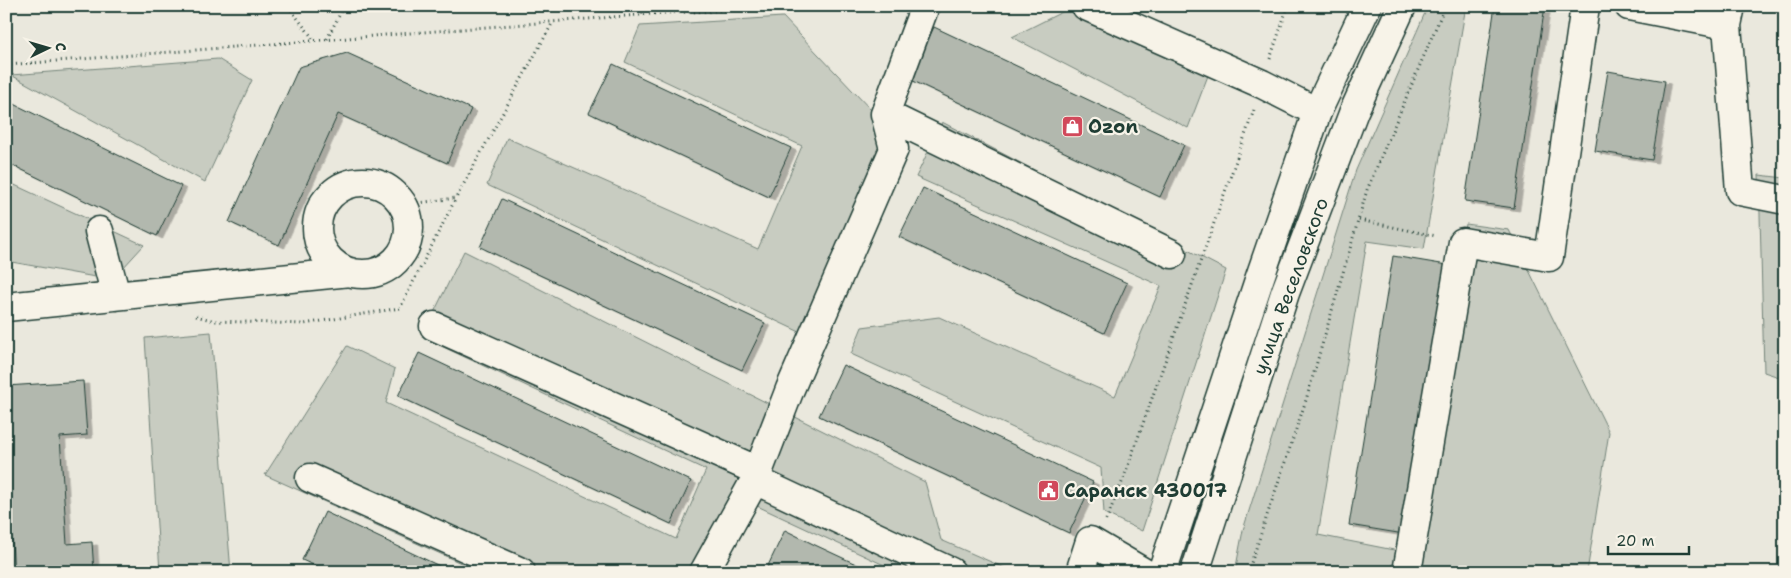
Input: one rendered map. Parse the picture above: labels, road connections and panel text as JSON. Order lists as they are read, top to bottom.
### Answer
{
  "streets": {
    "main road": ["улица Веселовского"]
  },
  "places": {
    "shop": ["Ozon"],
    "public building": ["Саранск 430017"]
  },
  "scale_bar": "20 m",
  "north": "right"
}
